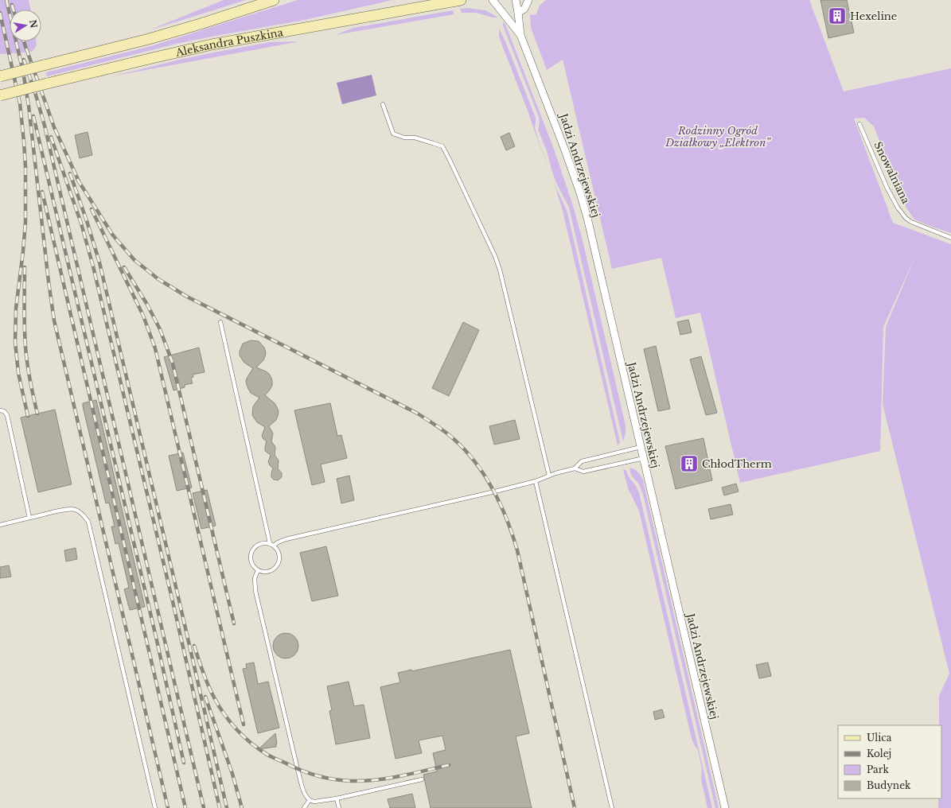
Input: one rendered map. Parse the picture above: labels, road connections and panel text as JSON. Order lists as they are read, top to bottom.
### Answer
{
  "streets": {
    "main road": ["Aleksandra Puszkina"],
    "street": ["Jadzi Andrzejewskiej"],
    "lane": ["Snowalniana"]
  },
  "parks": ["Rodzinny Ogród Działkowy „Elektron”"],
  "places": {
    "building": ["Hexeline", "ChłodTherm"]
  },
  "legend": [
    "Ulica",
    "Kolej",
    "Park",
    "Budynek"
  ],
  "north": "right"
}
